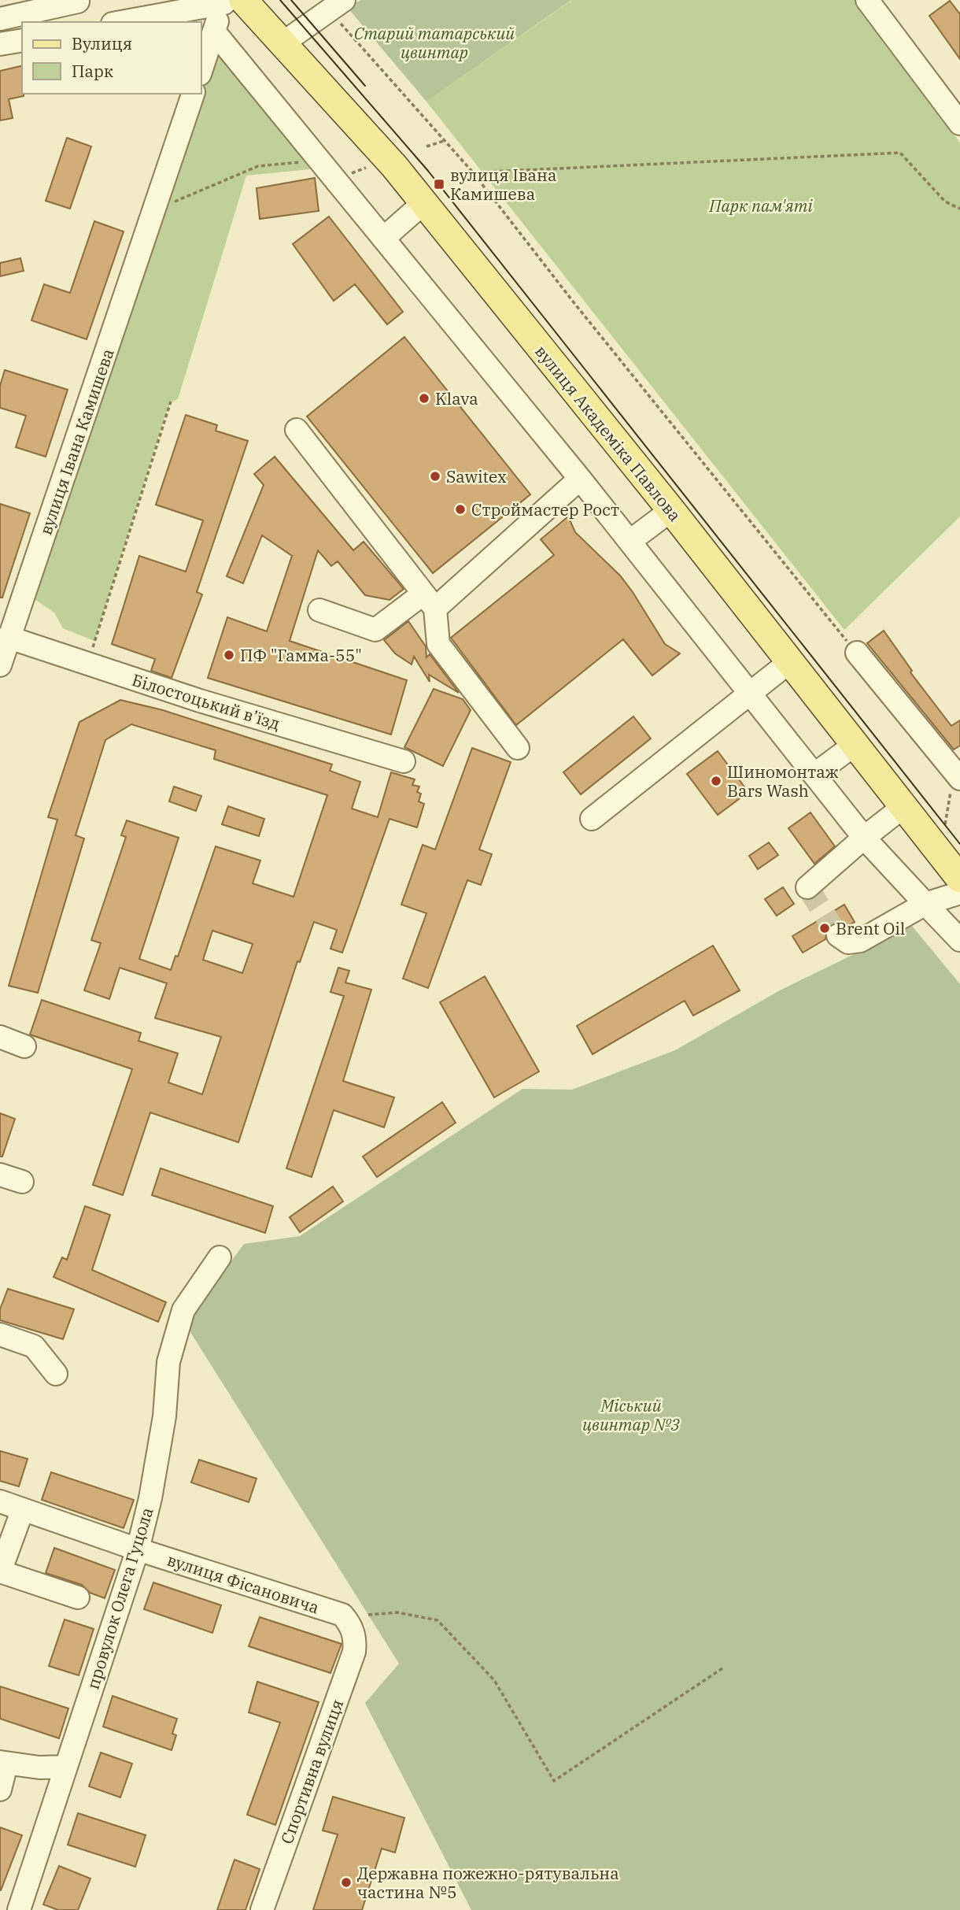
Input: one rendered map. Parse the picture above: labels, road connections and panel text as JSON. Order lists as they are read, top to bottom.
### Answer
{
  "streets": {
    "main road": ["вулиця Академіка Павлова"],
    "street": [
      "вулиця Івана Камишева",
      "Білостоцький в’їзд",
      "вулиця Фісановича",
      "провулок Олега Гуцола",
      "Спортивна вулиця"
    ]
  },
  "crossings": [
    ["вулиця Івана Камишева", "Білостоцький в’їзд"],
    ["вулиця Фісановича", "провулок Олега Гуцола"],
    ["вулиця Фісановича", "Спортивна вулиця"]
  ],
  "parks": ["Старий татарський цвинтар", "Парк пам'яті", "Міський цвинтар №3"],
  "places": {
    "transit": ["вулиця Івана Камишева"],
    "other": [
      "Klava",
      "Sawitex",
      "Строймастер Рост",
      "ПФ \"Гамма-55\"",
      "Шиномонтаж Bars Wash",
      "Brent Oil",
      "Державна пожежно-рятувальна частина №5"
    ]
  },
  "legend": ["Вулиця", "Парк"]
}
